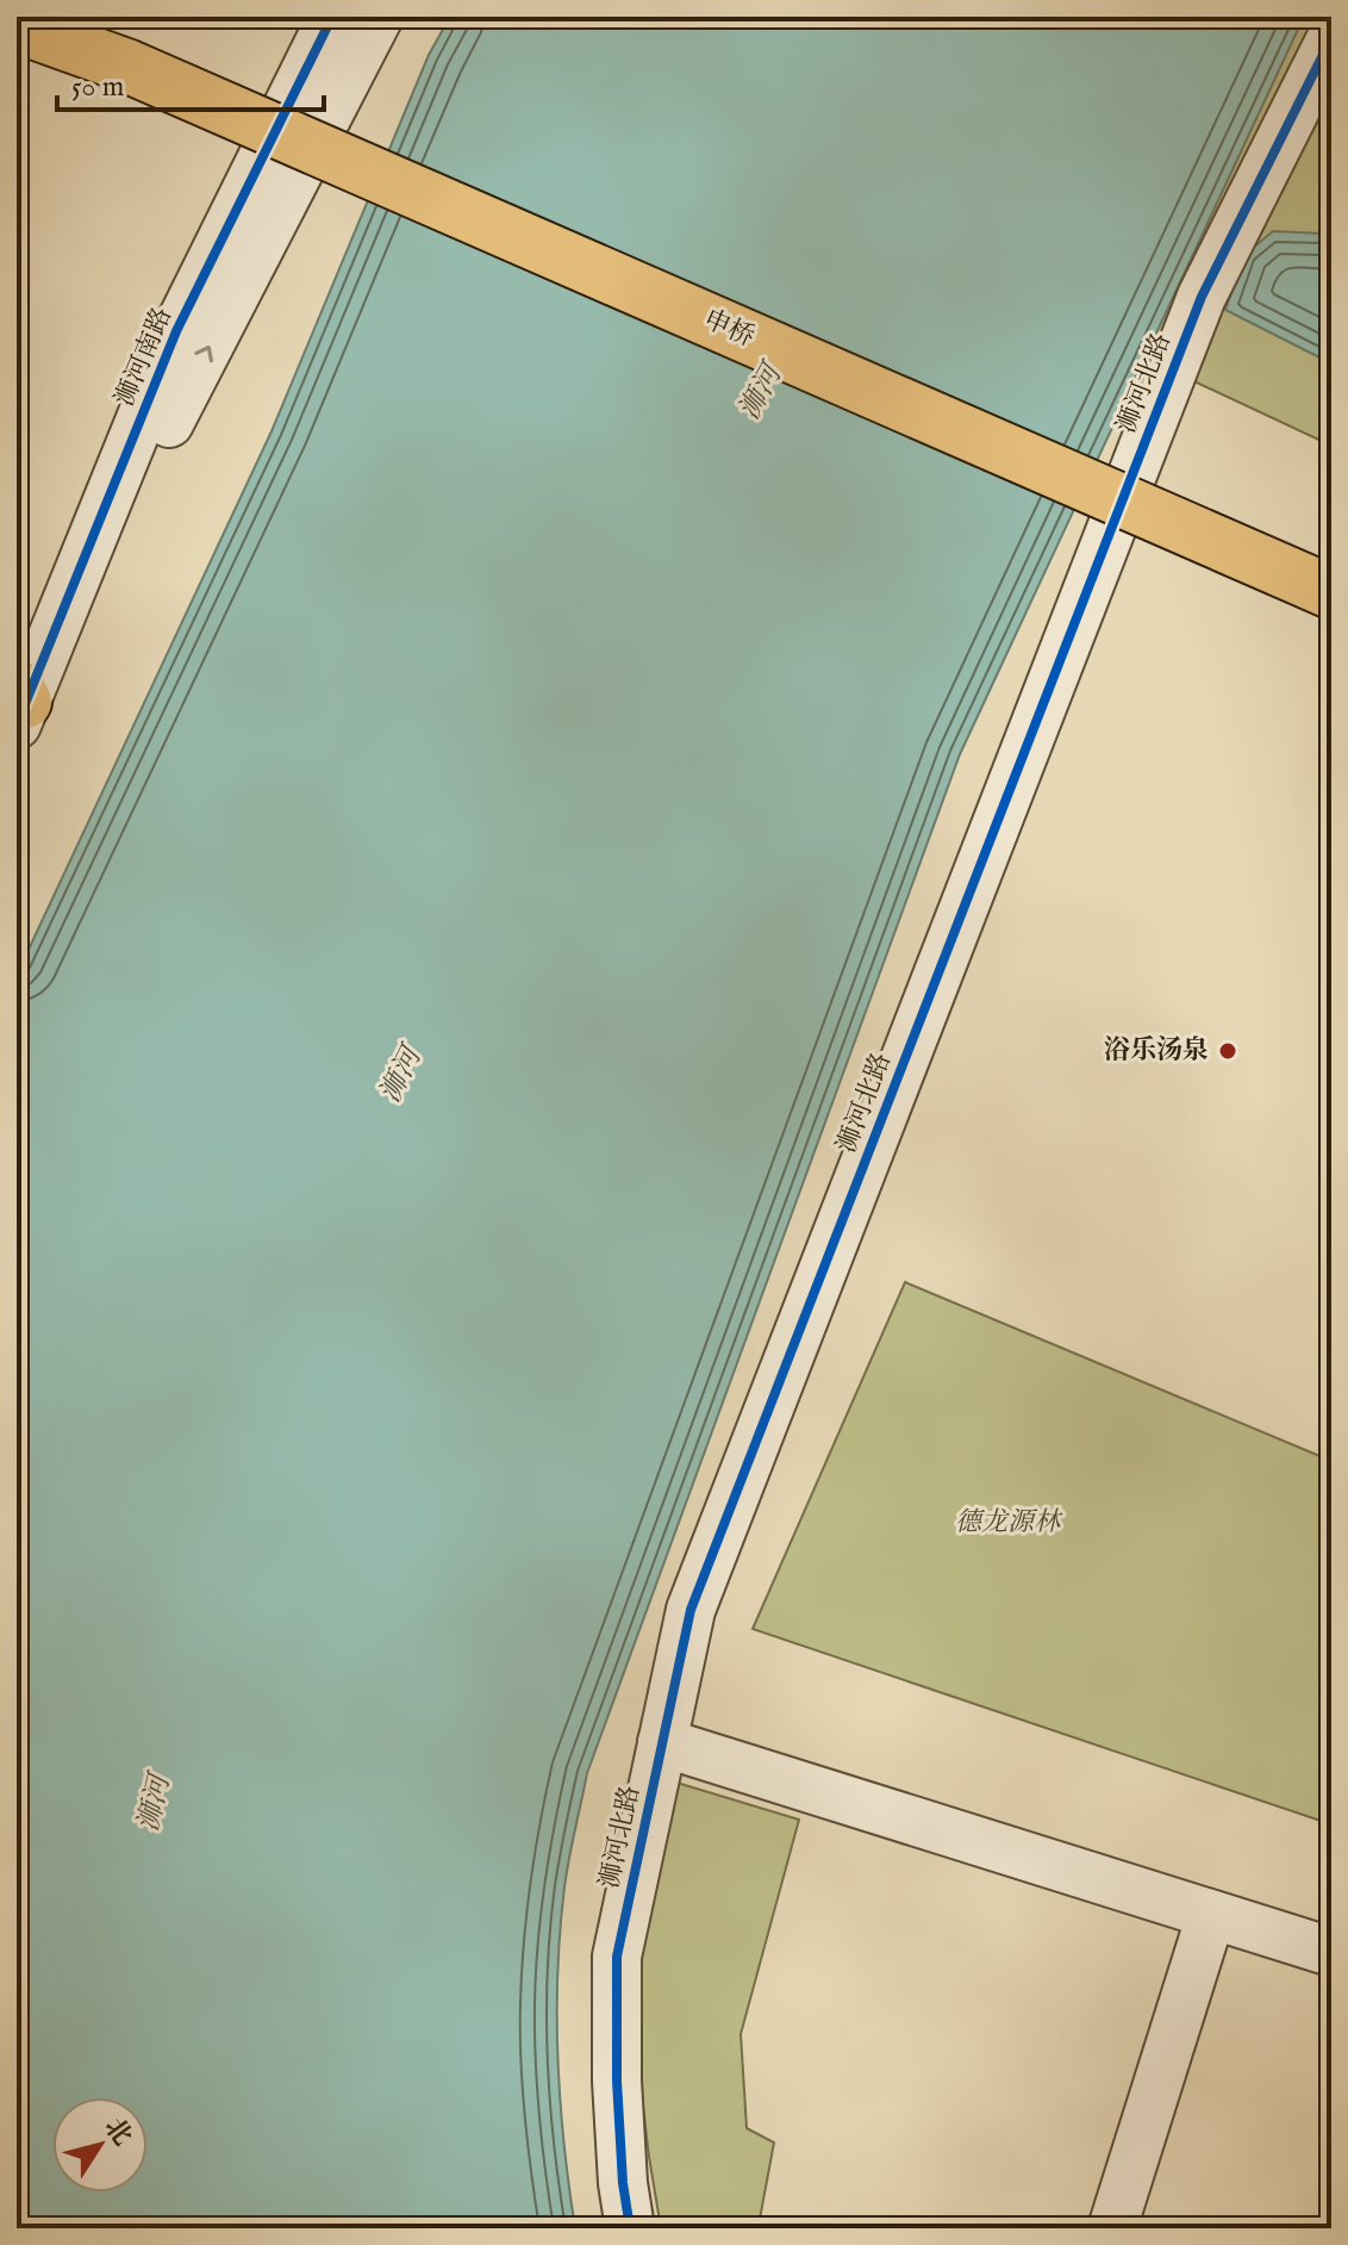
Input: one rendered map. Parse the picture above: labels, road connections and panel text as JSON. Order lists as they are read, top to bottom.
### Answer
{
  "streets": {
    "main road": ["申桥"],
    "street": ["浉河南路", "浉河北路"]
  },
  "water": ["浉河"],
  "parks": ["德龙源林"],
  "places": ["浴乐汤泉"],
  "scale_bar": "50 m",
  "north": "top right"
}
